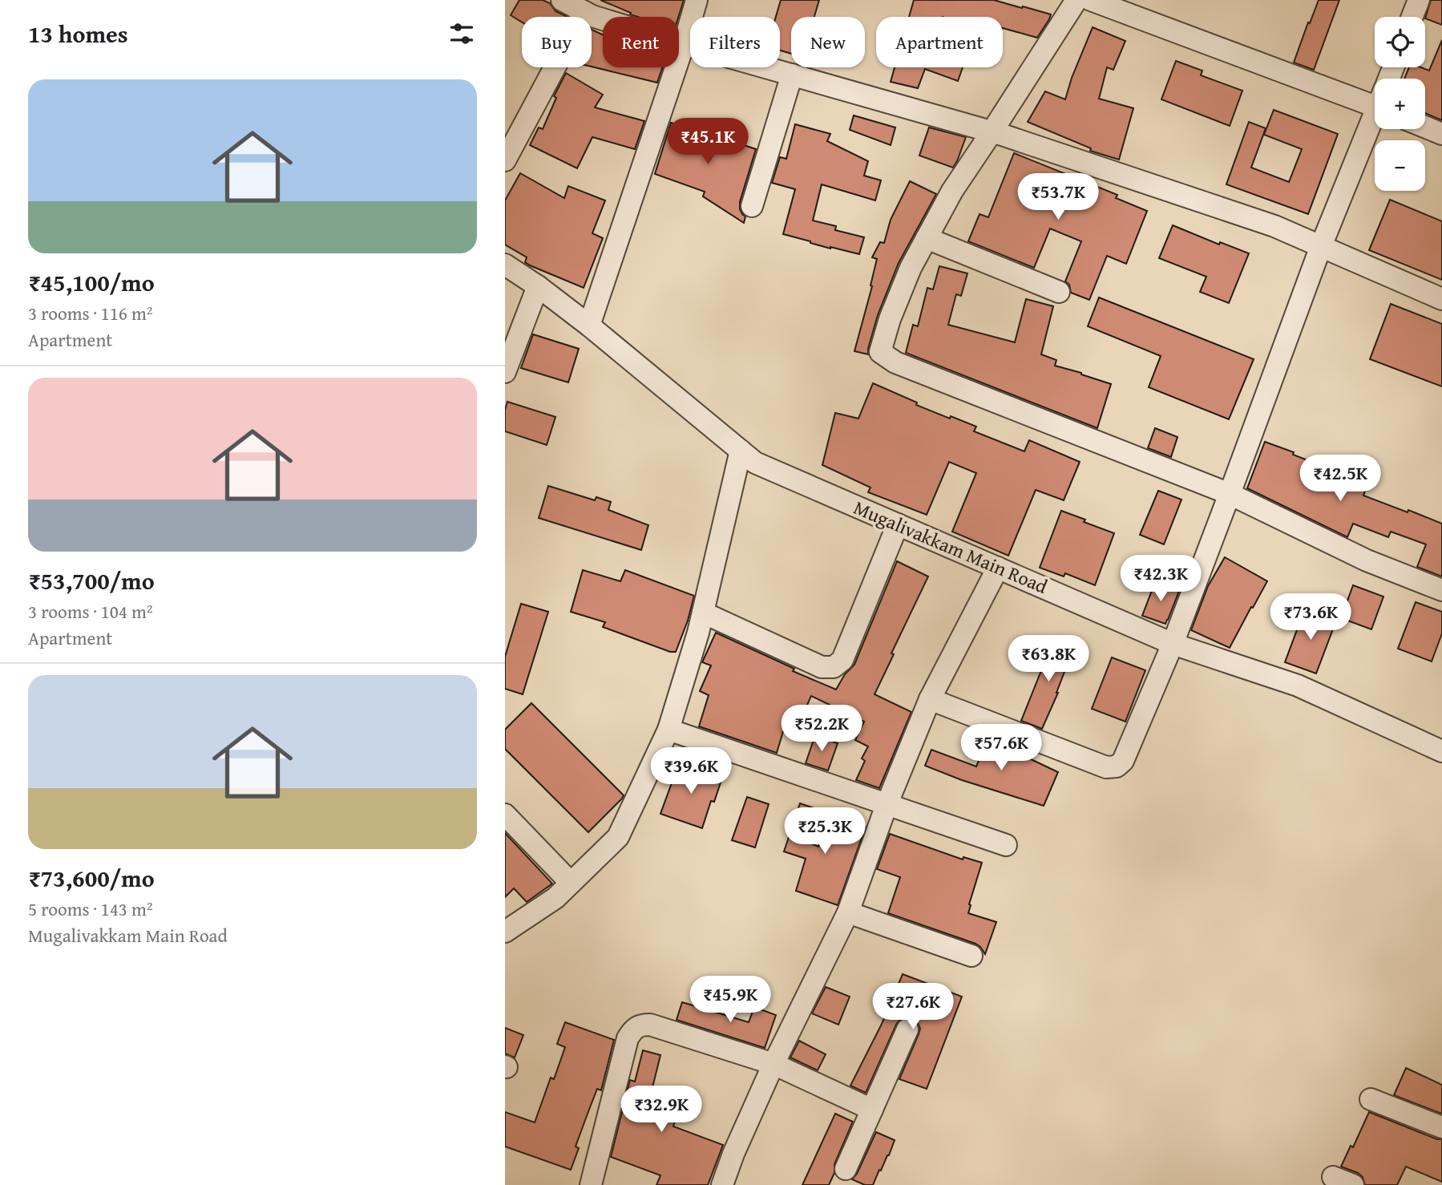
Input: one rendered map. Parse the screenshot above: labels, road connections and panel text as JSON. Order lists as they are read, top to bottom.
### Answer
{
  "streets": {
    "street": ["Mugalivakkam Main Road"]
  },
  "page": {
    "heading": "13 homes",
    "map_buttons": ["+", "−"],
    "chip": [
      "Buy",
      "Rent",
      "Filters",
      "New",
      "Apartment"
    ],
    "list": [
      {
        "name": "₹45,100/mo",
        "note": "3 rooms · 116 m² · Apartment"
      },
      {
        "name": "₹53,700/mo",
        "note": "3 rooms · 104 m² · Apartment"
      },
      {
        "name": "₹73,600/mo",
        "note": "5 rooms · 143 m² · Mugalivakkam Main Road"
      }
    ],
    "price": [
      "₹45.1K",
      "₹53.7K",
      "₹42.5K",
      "₹42.3K",
      "₹73.6K",
      "₹63.8K",
      "₹52.2K",
      "₹57.6K",
      "₹39.6K",
      "₹25.3K",
      "₹45.9K",
      "₹27.6K",
      "₹32.9K"
    ]
  }
}
